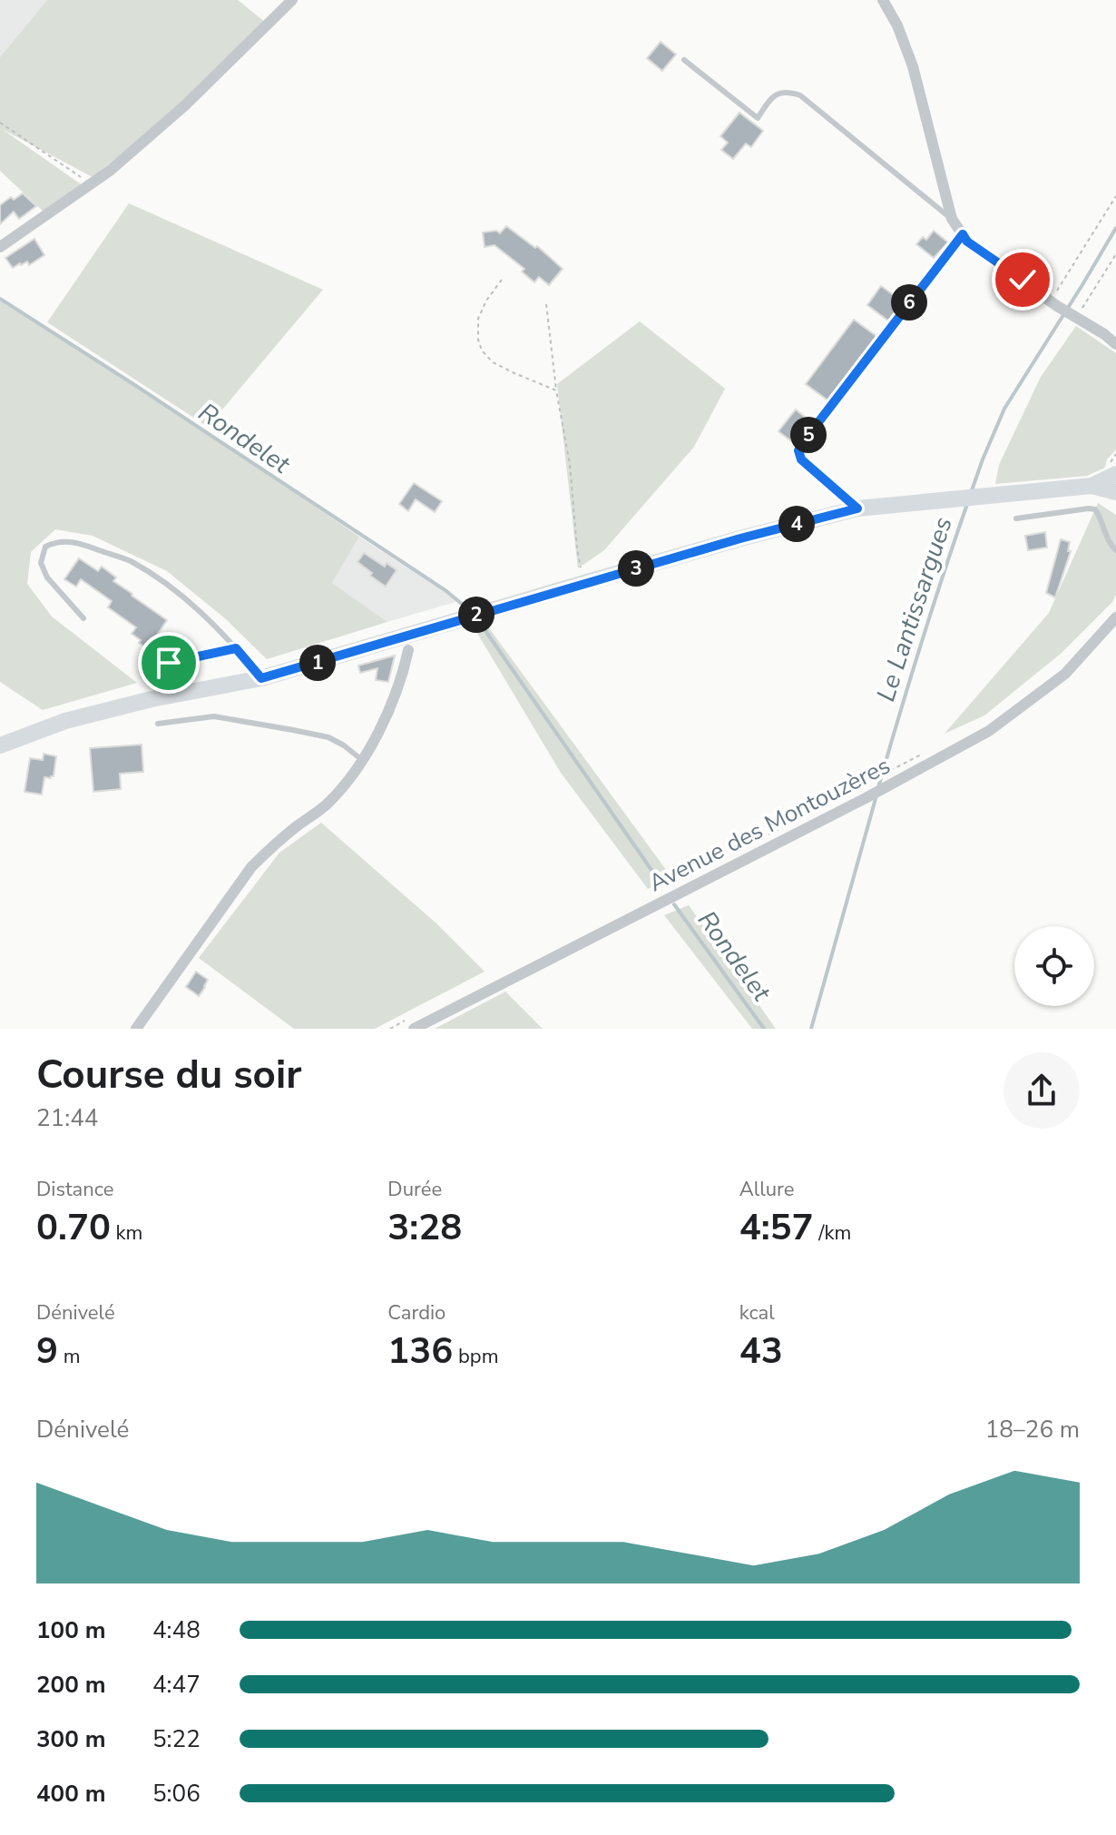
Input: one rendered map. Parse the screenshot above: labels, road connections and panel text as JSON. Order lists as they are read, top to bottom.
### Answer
{
  "streets": {
    "street": ["Avenue des Montouzères"]
  },
  "water": ["Rondelet", "Le Lantissargues"],
  "page": {
    "pins": [
      "6",
      "5",
      "4",
      "3",
      "2",
      "1"
    ],
    "heading": ["Course du soir", "21:44"],
    "stats": [
      ["Distance", "0.70 km"],
      ["Durée", "3:28"],
      ["Allure", "4:57 /km"],
      ["Dénivelé", "9 m"],
      ["Cardio", "136 bpm"],
      ["kcal", "43"]
    ],
    "chart": ["Dénivelé", "18–26 m"],
    "list": [
      {
        "name": "100 m",
        "note": "4:48"
      },
      {
        "name": "200 m",
        "note": "4:47"
      },
      {
        "name": "300 m",
        "note": "5:22"
      },
      {
        "name": "400 m",
        "note": "5:06"
      }
    ]
  }
}
